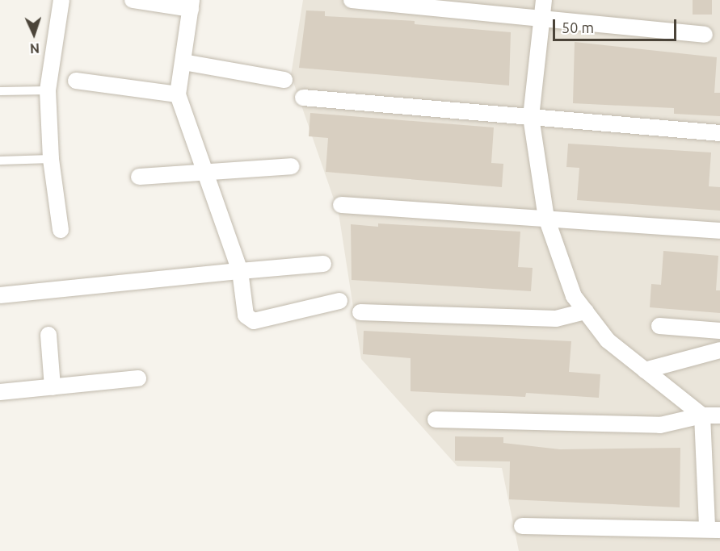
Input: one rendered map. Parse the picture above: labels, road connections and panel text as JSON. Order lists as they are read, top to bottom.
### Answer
{
  "scale_bar": "50 m",
  "north": "bottom"
}
